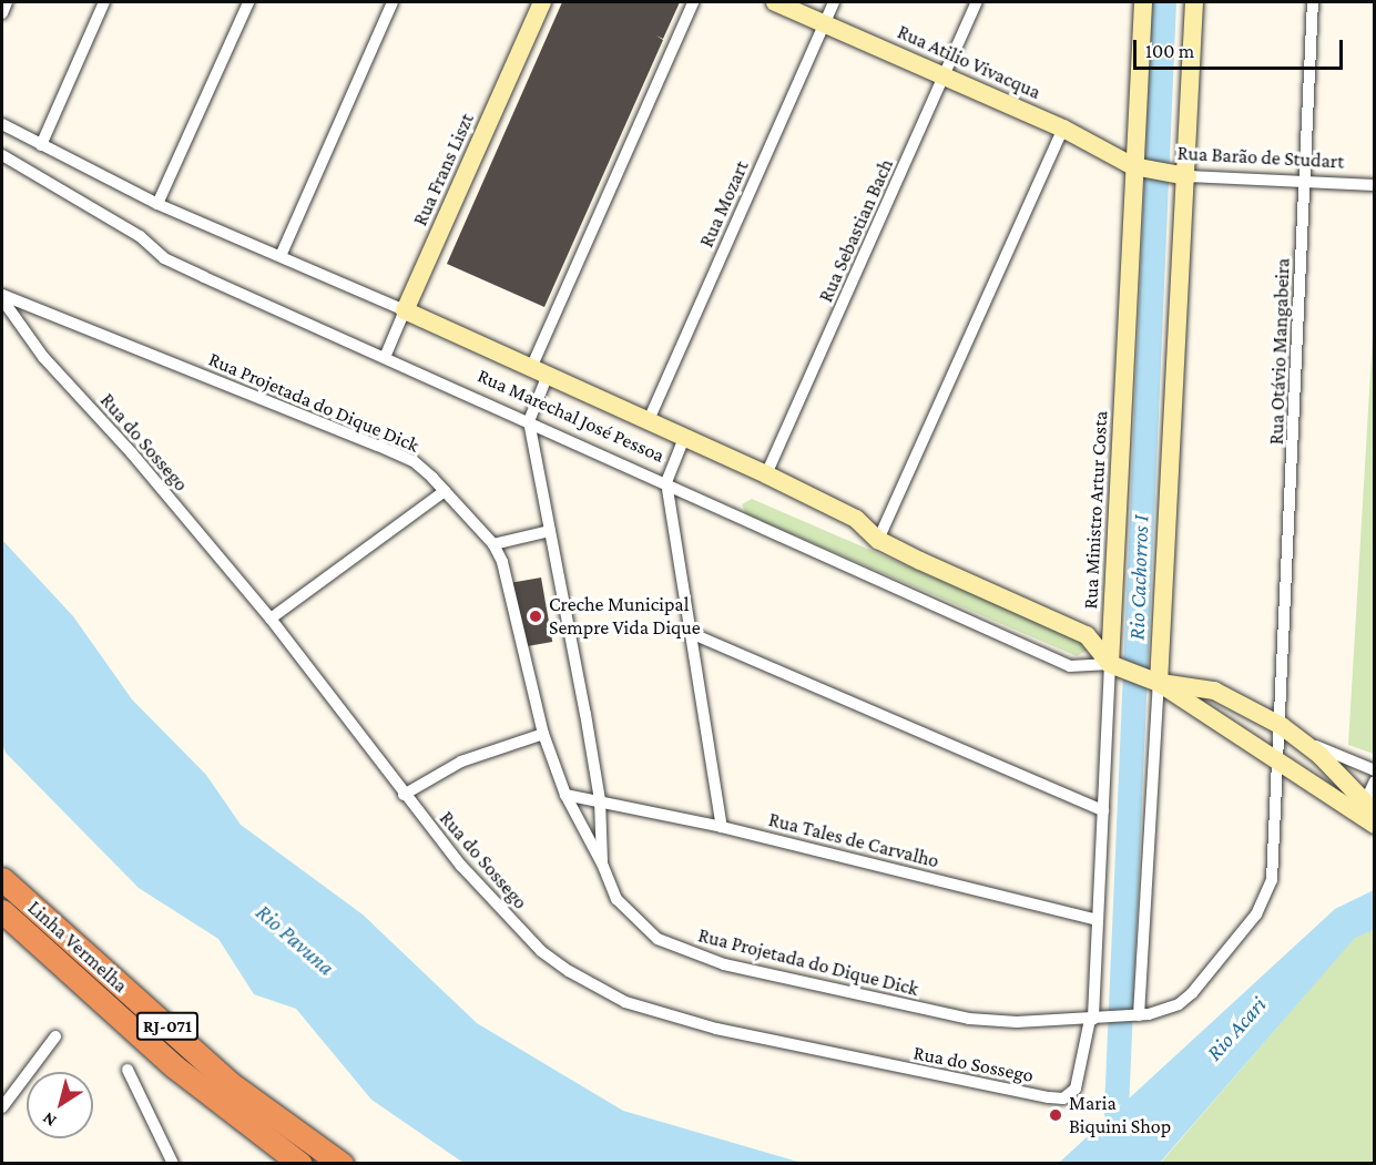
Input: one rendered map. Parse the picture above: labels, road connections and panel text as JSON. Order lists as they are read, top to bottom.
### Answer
{
  "streets": {
    "highway": ["Linha Vermelha", "RJ-071"],
    "street": [
      "Rua Atilio Vivacqua",
      "Rua Barão de Studart",
      "Rua Frans Liszt",
      "Rua Mozart",
      "Rua Sebastian Bach",
      "Rua Otávio Mangabeira",
      "Rua Projetada do Dique Dick",
      "Rua Marechal José Pessoa",
      "Rua do Sossego",
      "Rua Ministro Artur Costa",
      "Rua Tales de Carvalho"
    ]
  },
  "crossings": [
    ["Rua Atilio Vivacqua", "Rua Barão de Studart"],
    ["Rua Atilio Vivacqua", "Rua Mozart"],
    ["Rua Atilio Vivacqua", "Rua Sebastian Bach"],
    ["Rua Atilio Vivacqua", "Rua Ministro Artur Costa"],
    ["Rua Barão de Studart", "Rua Otávio Mangabeira"],
    ["Rua Barão de Studart", "Rua Ministro Artur Costa"],
    ["Rua Frans Liszt", "Rua Marechal José Pessoa"],
    ["Rua Mozart", "Rua Marechal José Pessoa"],
    ["Rua Sebastian Bach", "Rua Marechal José Pessoa"],
    ["Rua Otávio Mangabeira", "Rua Projetada do Dique Dick"],
    ["Rua Otávio Mangabeira", "Rua Marechal José Pessoa"],
    ["Rua Projetada do Dique Dick", "Rua do Sossego"],
    ["Rua Projetada do Dique Dick", "Rua Ministro Artur Costa"],
    ["Rua Projetada do Dique Dick", "Rua Tales de Carvalho"],
    ["Rua Marechal José Pessoa", "Rua Ministro Artur Costa"],
    ["Rua do Sossego", "Rua Ministro Artur Costa"],
    ["Rua Ministro Artur Costa", "Rua Tales de Carvalho"]
  ],
  "water": ["Rio Cachorros I", "Rio Pavuna", "Rio Acari"],
  "places": ["Creche Municipal Sempre Vida Dique", "Maria Biquini Shop"],
  "scale_bar": "100 m",
  "north": "bottom left"
}
